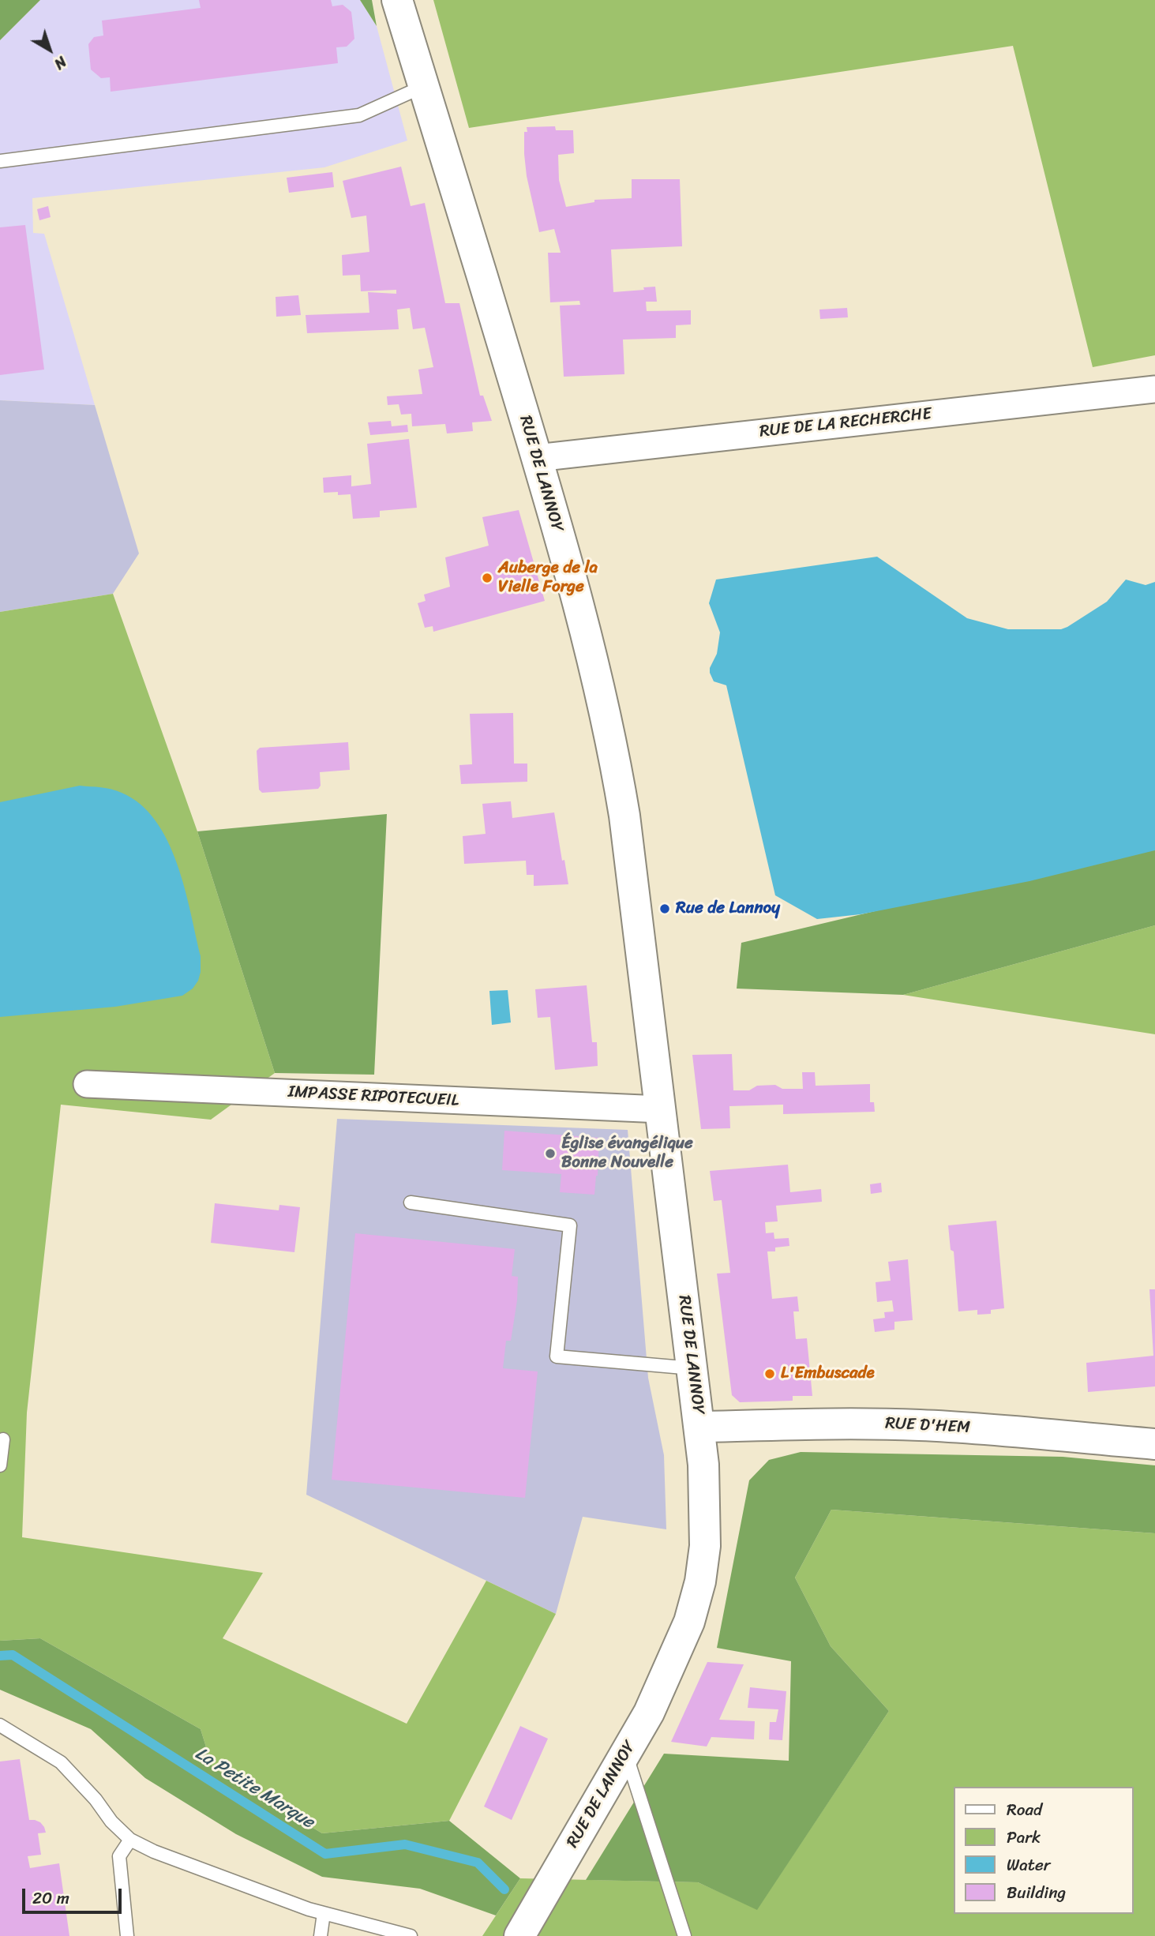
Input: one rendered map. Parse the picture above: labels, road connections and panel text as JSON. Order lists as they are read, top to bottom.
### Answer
{
  "streets": {
    "main road": ["RUE DE LANNOY", "RUE D'HEM"],
    "street": ["RUE DE LA RECHERCHE", "IMPASSE RIPOTECUEIL"]
  },
  "crossings": [
    ["RUE DE LA RECHERCHE", "RUE DE LANNOY"],
    ["RUE DE LANNOY", "IMPASSE RIPOTECUEIL"],
    ["RUE DE LANNOY", "RUE D'HEM"]
  ],
  "water": ["La Petite Marque"],
  "places": [
    "Auberge de la Vielle Forge",
    "Rue de Lannoy",
    "Église évangélique Bonne Nouvelle",
    "L'Embuscade"
  ],
  "legend": [
    "Road",
    "Park",
    "Water",
    "Building"
  ],
  "scale_bar": "20 m",
  "north": "bottom right"
}
